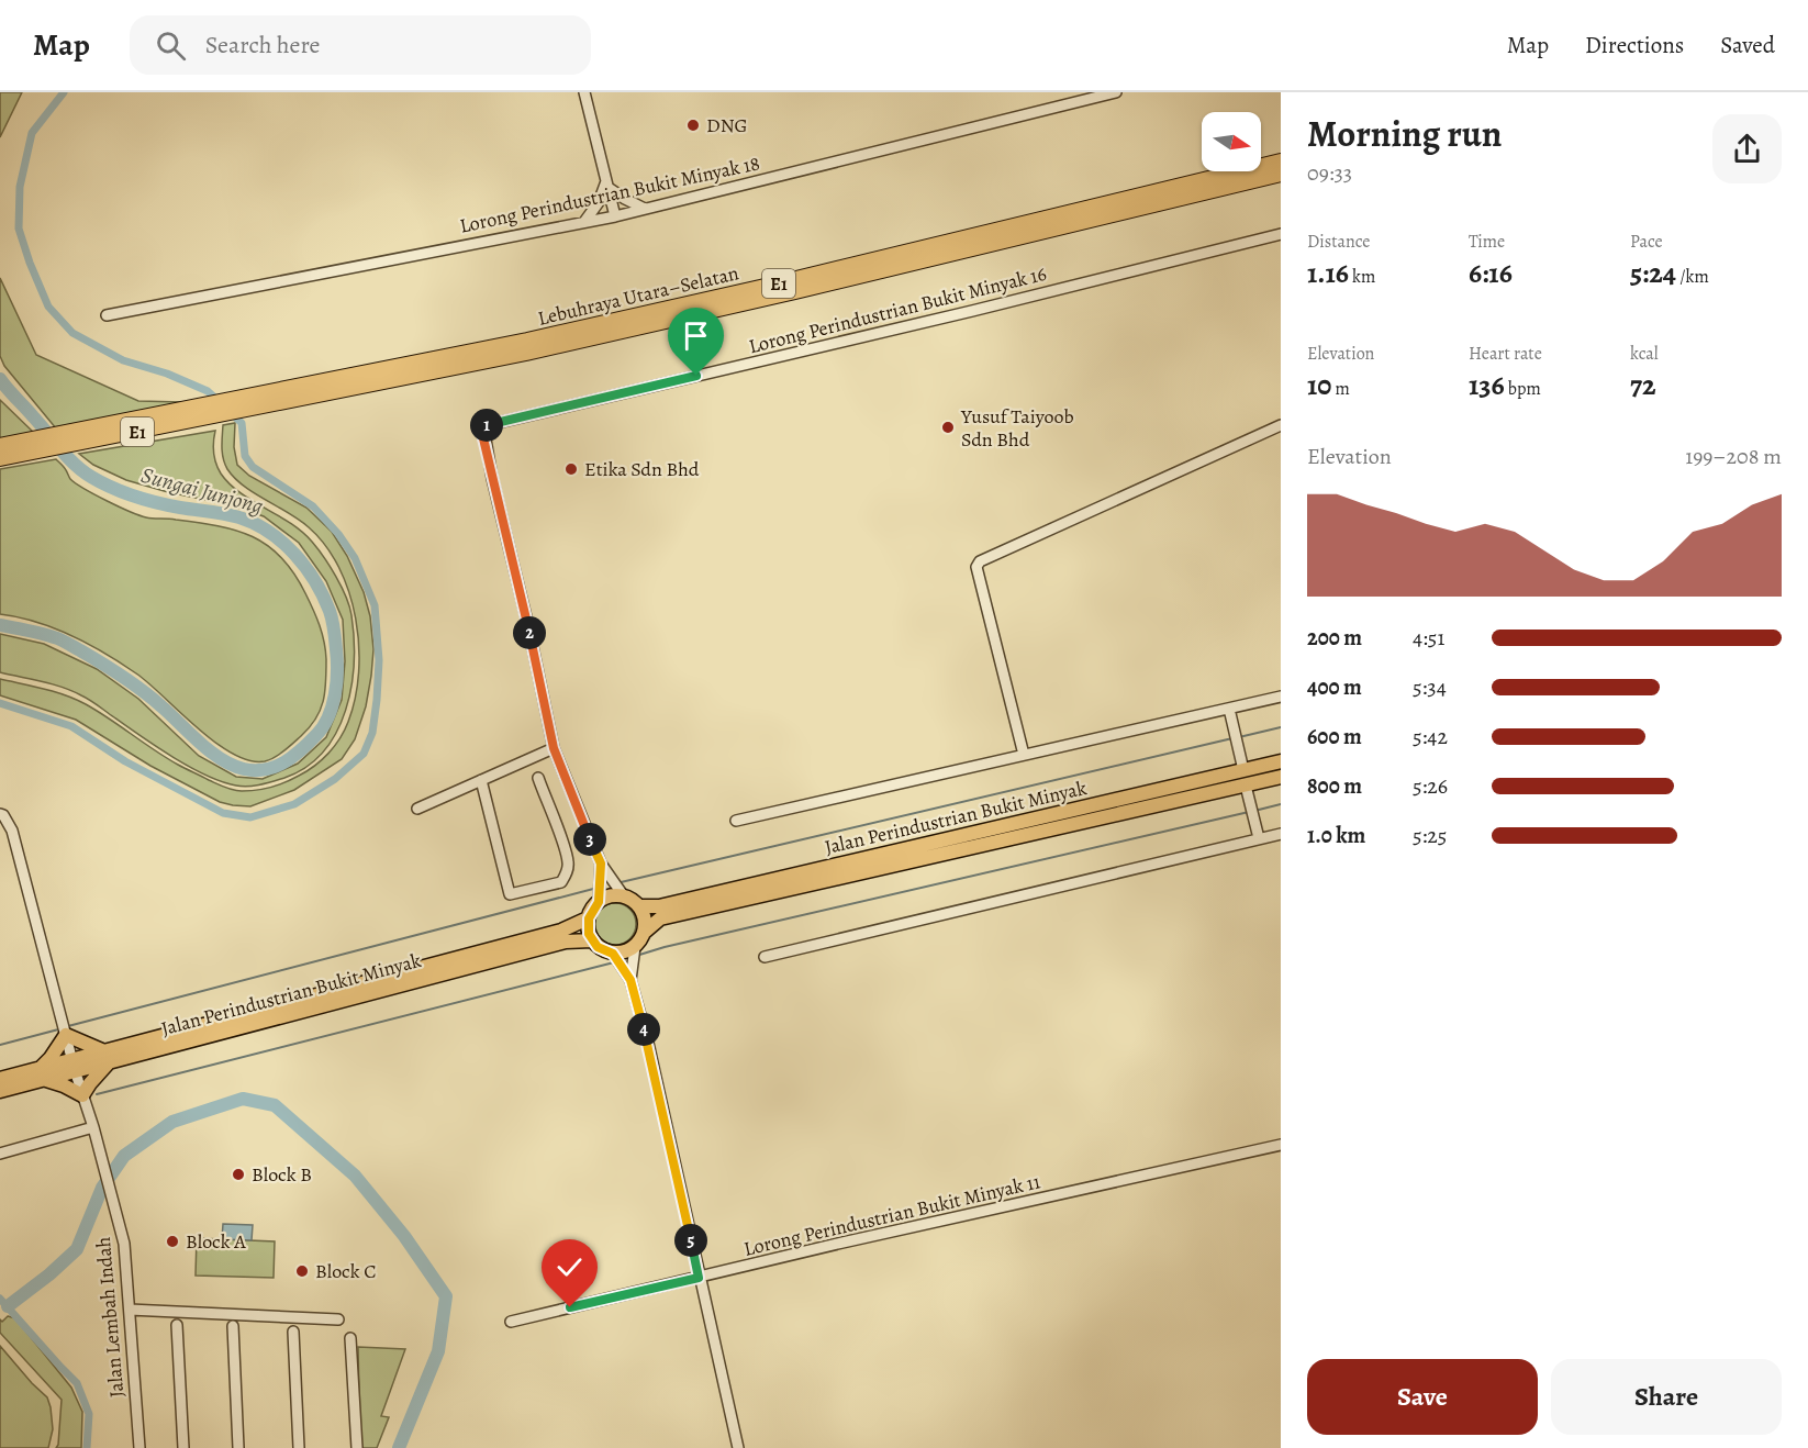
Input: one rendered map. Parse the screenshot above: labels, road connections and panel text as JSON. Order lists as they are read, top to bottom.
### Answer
{
  "streets": {
    "highway": ["E1", "Lebuhraya Utara–Selatan"],
    "main road": ["Jalan Perindustrian Bukit Minyak"],
    "street": [
      "Lorong Perindustrian Bukit Minyak 18",
      "Lorong Perindustrian Bukit Minyak 16",
      "Lorong Perindustrian Bukit Minyak 11",
      "Jalan Lembah Indah"
    ]
  },
  "crossings": [
    ["Jalan Perindustrian Bukit Minyak", "Jalan Lembah Indah"]
  ],
  "water": ["Sungai Junjong"],
  "places": [
    "DNG",
    "Yusuf Taiyoob Sdn Bhd",
    "Etika Sdn Bhd",
    "Block B",
    "Block A",
    "Block C"
  ],
  "north": "right",
  "page": {
    "header": "Map",
    "search": "Search here",
    "nav": ["Map", "Directions", "Saved"],
    "heading": ["Morning run", "09:33"],
    "stats": [
      ["Distance", "1.16 km"],
      ["Time", "6:16"],
      ["Pace", "5:24 /km"],
      ["Elevation", "10 m"],
      ["Heart rate", "136 bpm"],
      ["kcal", "72"]
    ],
    "pins": [
      "1",
      "2",
      "3",
      "4",
      "5"
    ],
    "chart": ["Elevation", "199–208 m"],
    "list": [
      {
        "name": "200 m",
        "note": "4:51"
      },
      {
        "name": "400 m",
        "note": "5:34"
      },
      {
        "name": "600 m",
        "note": "5:42"
      },
      {
        "name": "800 m",
        "note": "5:26"
      },
      {
        "name": "1.0 km",
        "note": "5:25"
      }
    ],
    "buttons": ["Save", "Share"]
  }
}
